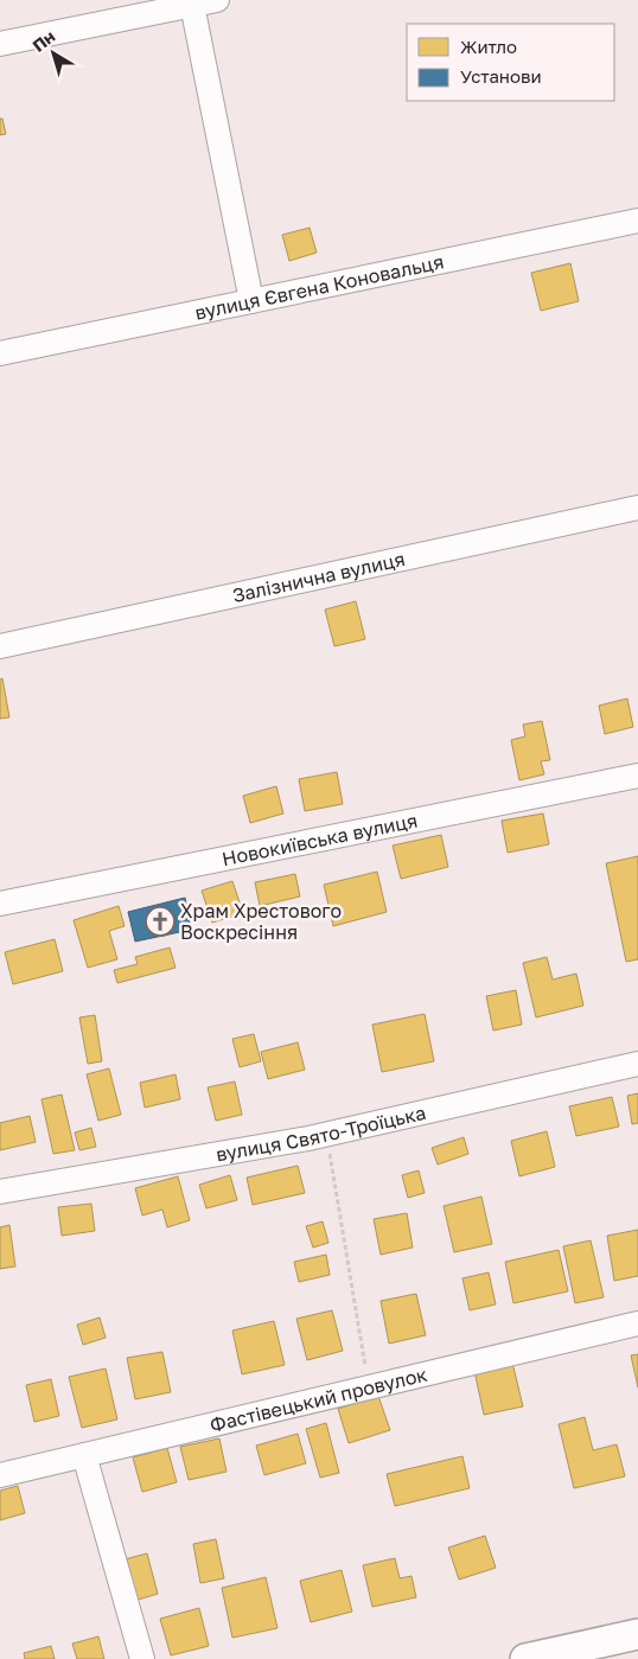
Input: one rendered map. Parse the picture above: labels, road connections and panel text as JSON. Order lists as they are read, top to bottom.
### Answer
{
  "streets": {
    "street": [
      "вулиця Євгена Коновальця",
      "Залізнична вулиця",
      "Новокиївська вулиця",
      "вулиця Свято-Троїцька",
      "Фастівецький провулок"
    ]
  },
  "places": {
    "church": ["Храм Хрестового Воскресіння"]
  },
  "legend": ["Житло", "Установи"],
  "north": "top left"
}
